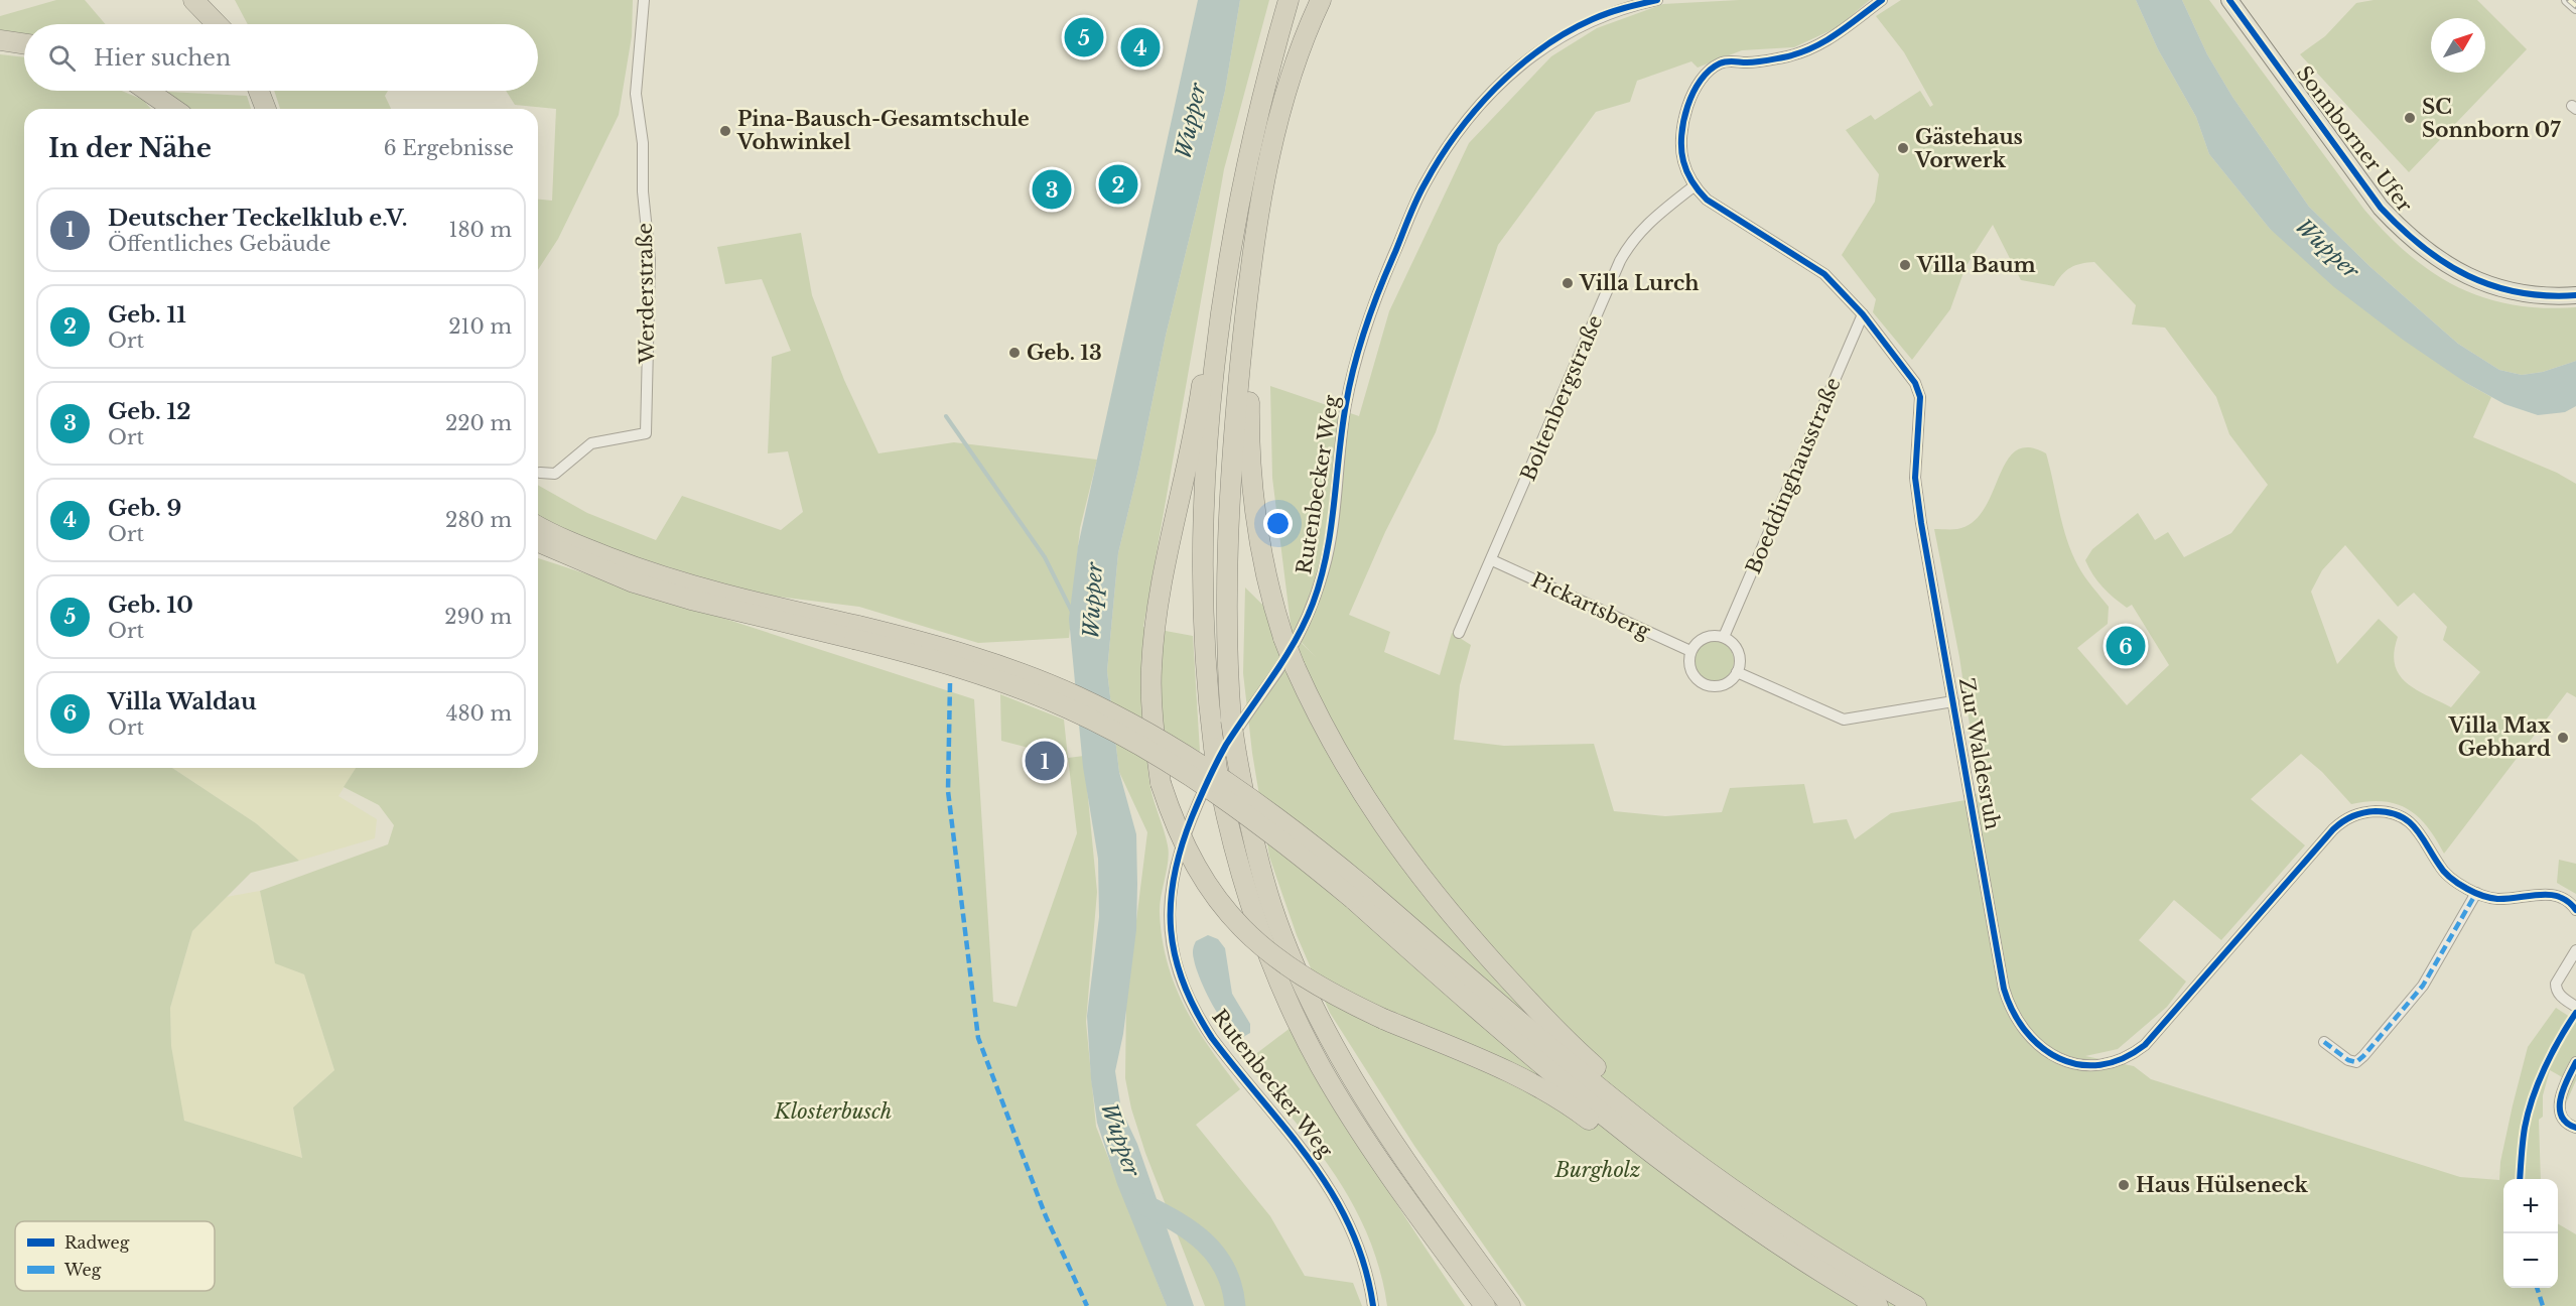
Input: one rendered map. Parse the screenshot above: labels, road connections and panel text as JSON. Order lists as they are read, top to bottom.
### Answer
{
  "streets": {
    "main road": ["Sonnborner Ufer"],
    "street": [
      "Werderstraße",
      "Boltenbergstraße",
      "Boeddinghausstraße",
      "Rutenbecker Weg",
      "Pickartsberg",
      "Zur Waldesruh"
    ]
  },
  "crossings": [
    ["Boltenbergstraße", "Pickartsberg"],
    ["Boltenbergstraße", "Zur Waldesruh"],
    ["Boeddinghausstraße", "Pickartsberg"],
    ["Boeddinghausstraße", "Zur Waldesruh"]
  ],
  "water": ["Wupper"],
  "parks": ["Klosterbusch", "Burgholz"],
  "places": [
    "SC Sonnborn 07",
    "Pina-Bausch-Gesamtschule Vohwinkel",
    "Gästehaus Vorwerk",
    "Villa Baum",
    "Villa Lurch",
    "Geb. 13",
    "Villa Max Gebhard",
    "Haus Hülseneck"
  ],
  "legend": ["Radweg", "Weg"],
  "north": "top right",
  "page": {
    "pins": [
      "5",
      "4",
      "2",
      "3",
      "6",
      "1"
    ],
    "search": "Hier suchen",
    "heading": ["In der Nähe", "6 Ergebnisse"],
    "list": [
      {
        "mark": "1",
        "name": "Deutscher Teckelklub e.V.",
        "note": "Öffentliches Gebäude",
        "value": "180 m"
      },
      {
        "mark": "2",
        "name": "Geb. 11",
        "note": "Ort",
        "value": "210 m"
      },
      {
        "mark": "3",
        "name": "Geb. 12",
        "note": "Ort",
        "value": "220 m"
      },
      {
        "mark": "4",
        "name": "Geb. 9",
        "note": "Ort",
        "value": "280 m"
      },
      {
        "mark": "5",
        "name": "Geb. 10",
        "note": "Ort",
        "value": "290 m"
      },
      {
        "mark": "6",
        "name": "Villa Waldau",
        "note": "Ort",
        "value": "480 m"
      }
    ],
    "map_buttons": ["+", "−"]
  }
}
